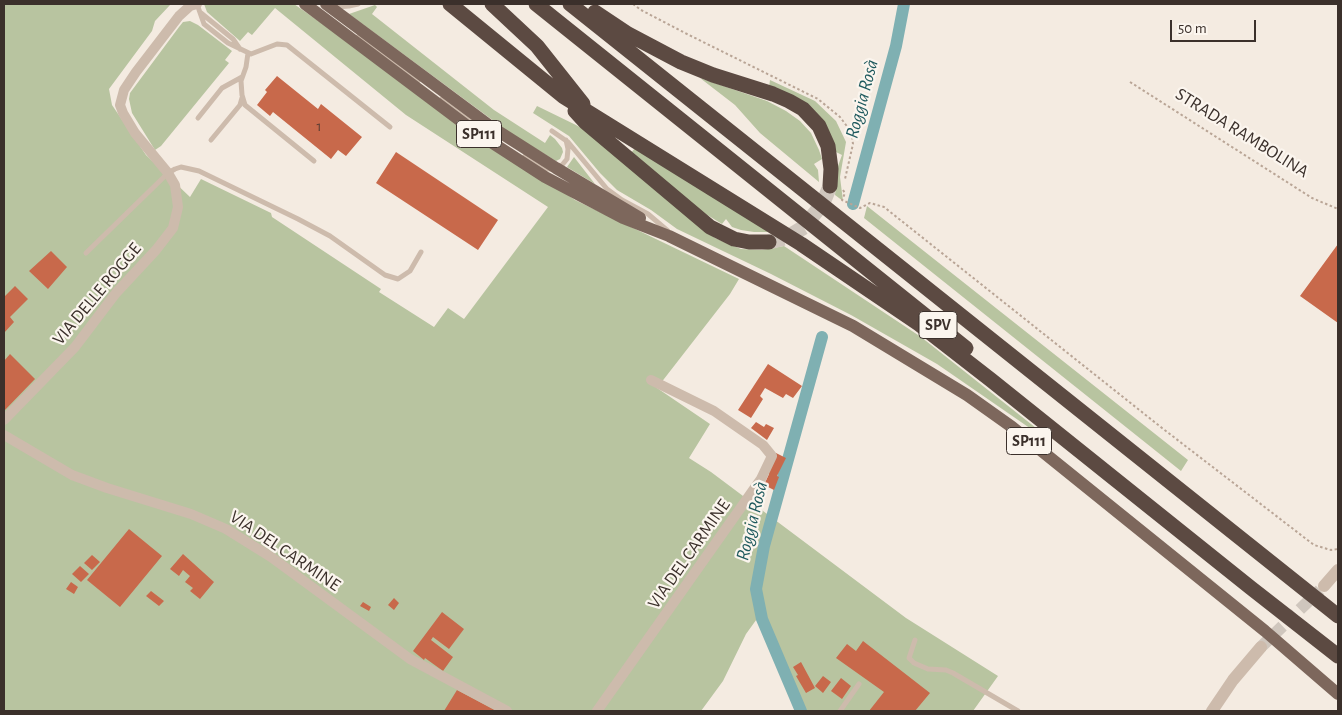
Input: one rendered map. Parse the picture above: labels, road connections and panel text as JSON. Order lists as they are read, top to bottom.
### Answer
{
  "streets": {
    "highway": ["SPV"],
    "main road": ["SP111"],
    "street": ["VIA DELLE ROGGE", "VIA DEL CARMINE"],
    "path": ["STRADA RAMBOLINA"]
  },
  "water": ["Roggia Rosà"],
  "house_numbers": ["1"],
  "scale_bar": "50 m"
}
